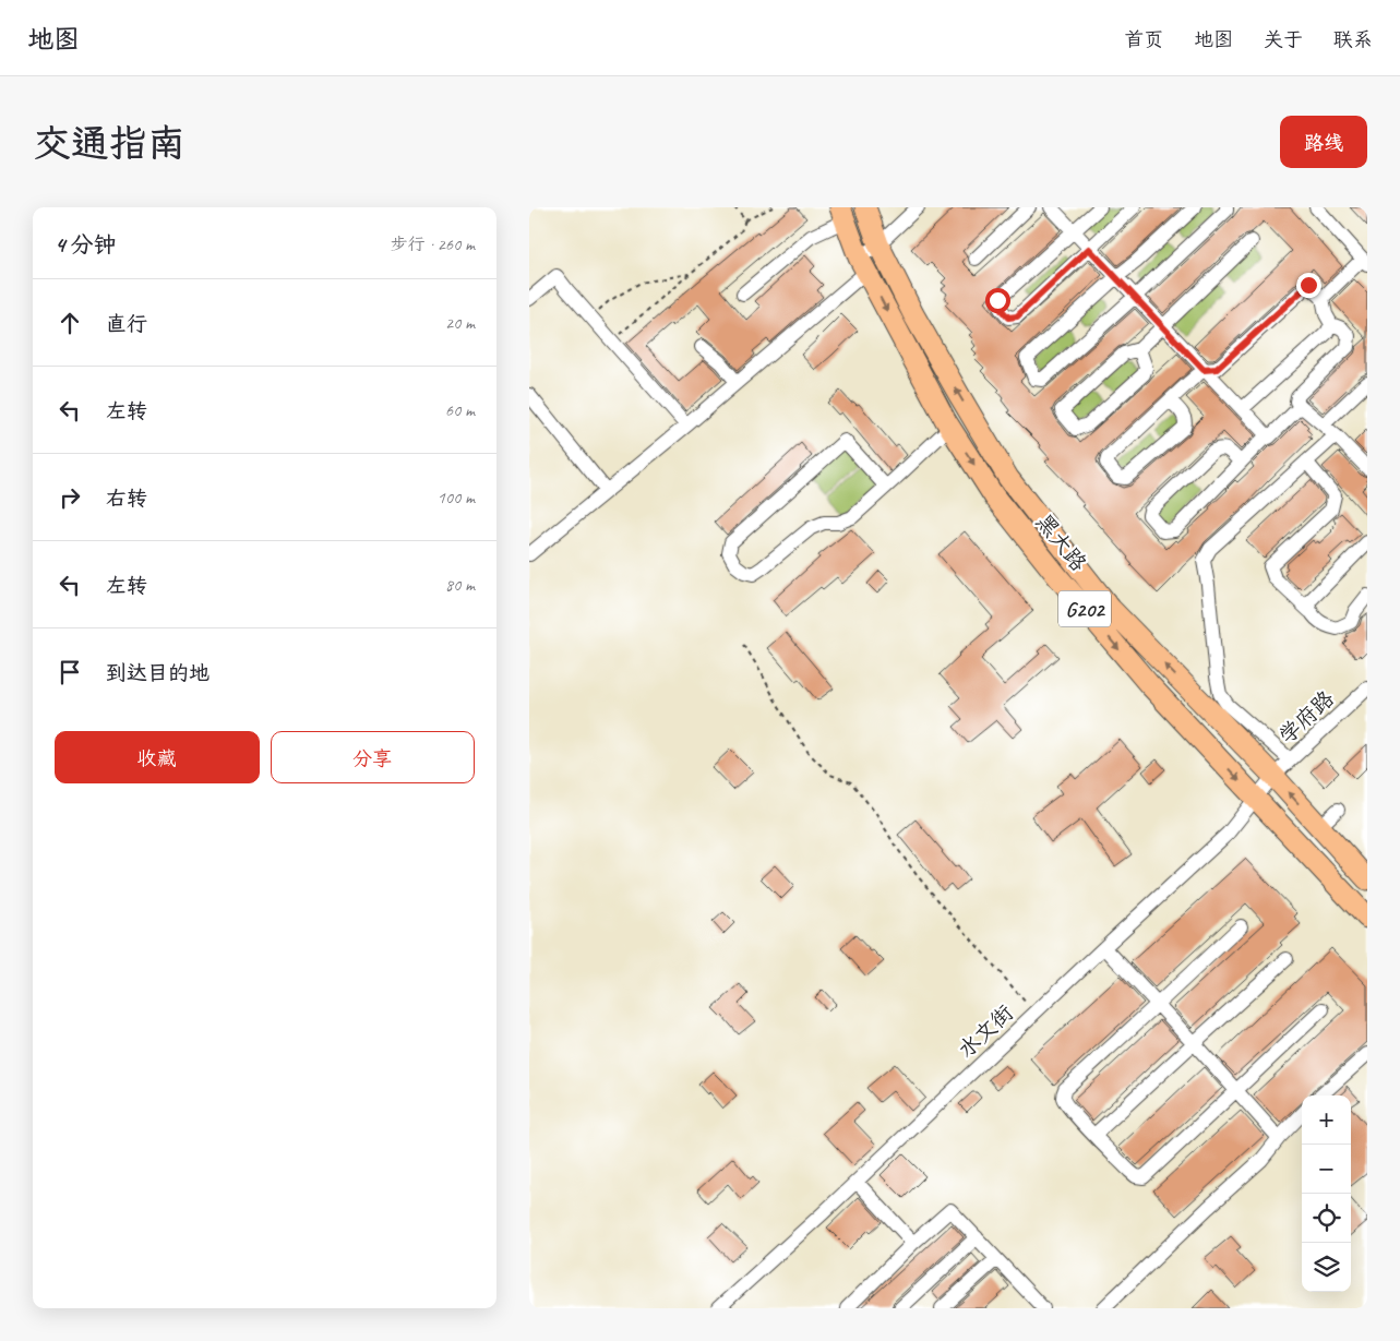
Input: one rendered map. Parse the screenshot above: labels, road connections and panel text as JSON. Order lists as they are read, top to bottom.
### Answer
{
  "streets": {
    "highway": ["黑大路", "G202"],
    "street": ["学府路", "水文街"]
  },
  "crossings": [
    ["黑大路", "G202"],
    ["黑大路", "学府路"],
    ["黑大路", "水文街"],
    ["学府路", "水文街"]
  ],
  "page": {
    "header": "地图",
    "nav": [
      "首页",
      "地图",
      "关于",
      "联系"
    ],
    "buttons": [
      "路线",
      ["收藏", "分享"]
    ],
    "title": "交通指南",
    "heading": ["4 分钟", "步行 · 260 m"],
    "list": [
      ["直行", "20 m"],
      ["左转", "60 m"],
      ["右转", "100 m"],
      ["左转", "80 m"],
      "到达目的地"
    ],
    "map_buttons": ["+", "−"]
  }
}
